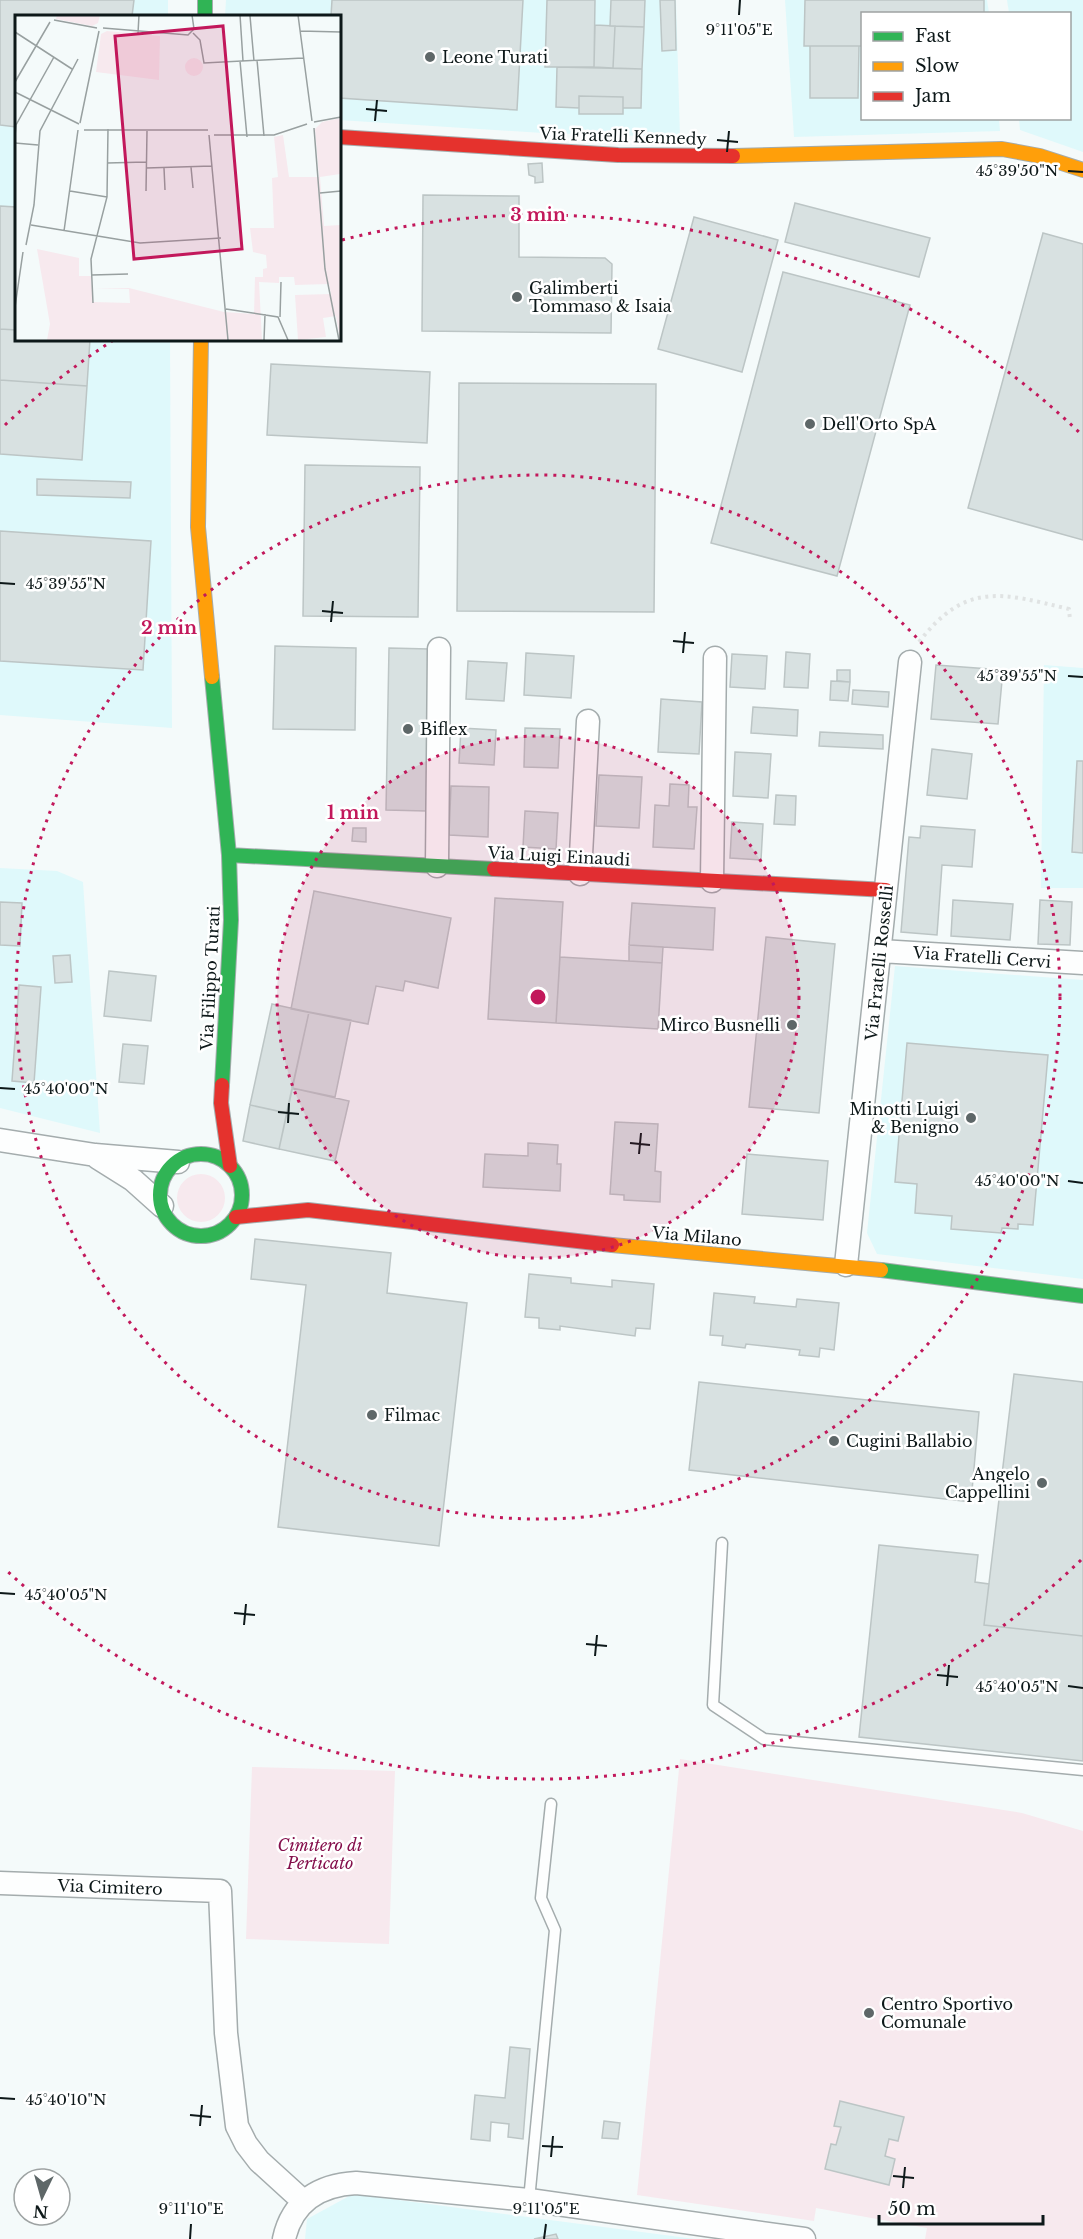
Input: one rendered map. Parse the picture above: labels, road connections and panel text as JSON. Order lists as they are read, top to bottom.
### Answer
{
  "streets": {
    "street": [
      "Via Fratelli Kennedy",
      "Via Luigi Einaudi",
      "Via Fratelli Cervi",
      "Via Fratelli Rosselli",
      "Via Filippo Turati",
      "Via Milano",
      "Via Cimitero"
    ]
  },
  "crossings": [
    ["Via Luigi Einaudi", "Via Fratelli Rosselli"],
    ["Via Luigi Einaudi", "Via Filippo Turati"],
    ["Via Fratelli Cervi", "Via Fratelli Rosselli"],
    ["Via Fratelli Rosselli", "Via Milano"],
    ["Via Filippo Turati", "Via Milano"]
  ],
  "parks": ["Cimitero di Perticato"],
  "places": [
    "Leone Turati",
    "Galimberti Tommaso & Isaia",
    "Dell'Orto SpA",
    "Biflex",
    "Mirco Busnelli",
    "Minotti Luigi & Benigno",
    "Filmac",
    "Cugini Ballabio",
    "Angelo Cappellini",
    "Centro Sportivo Comunale"
  ],
  "legend": ["Fast", "Slow", "Jam"],
  "scale_bar": "50 m",
  "north": "bottom",
  "coordinates": [
    "9°11'05\"E",
    "45°39'50\"N",
    "45°39'55\"N",
    "45°40'00\"N",
    "45°40'05\"N",
    "45°40'10\"N",
    "9°11'10\"E"
  ],
  "rings": ["3 min", "2 min", "1 min"]
}
